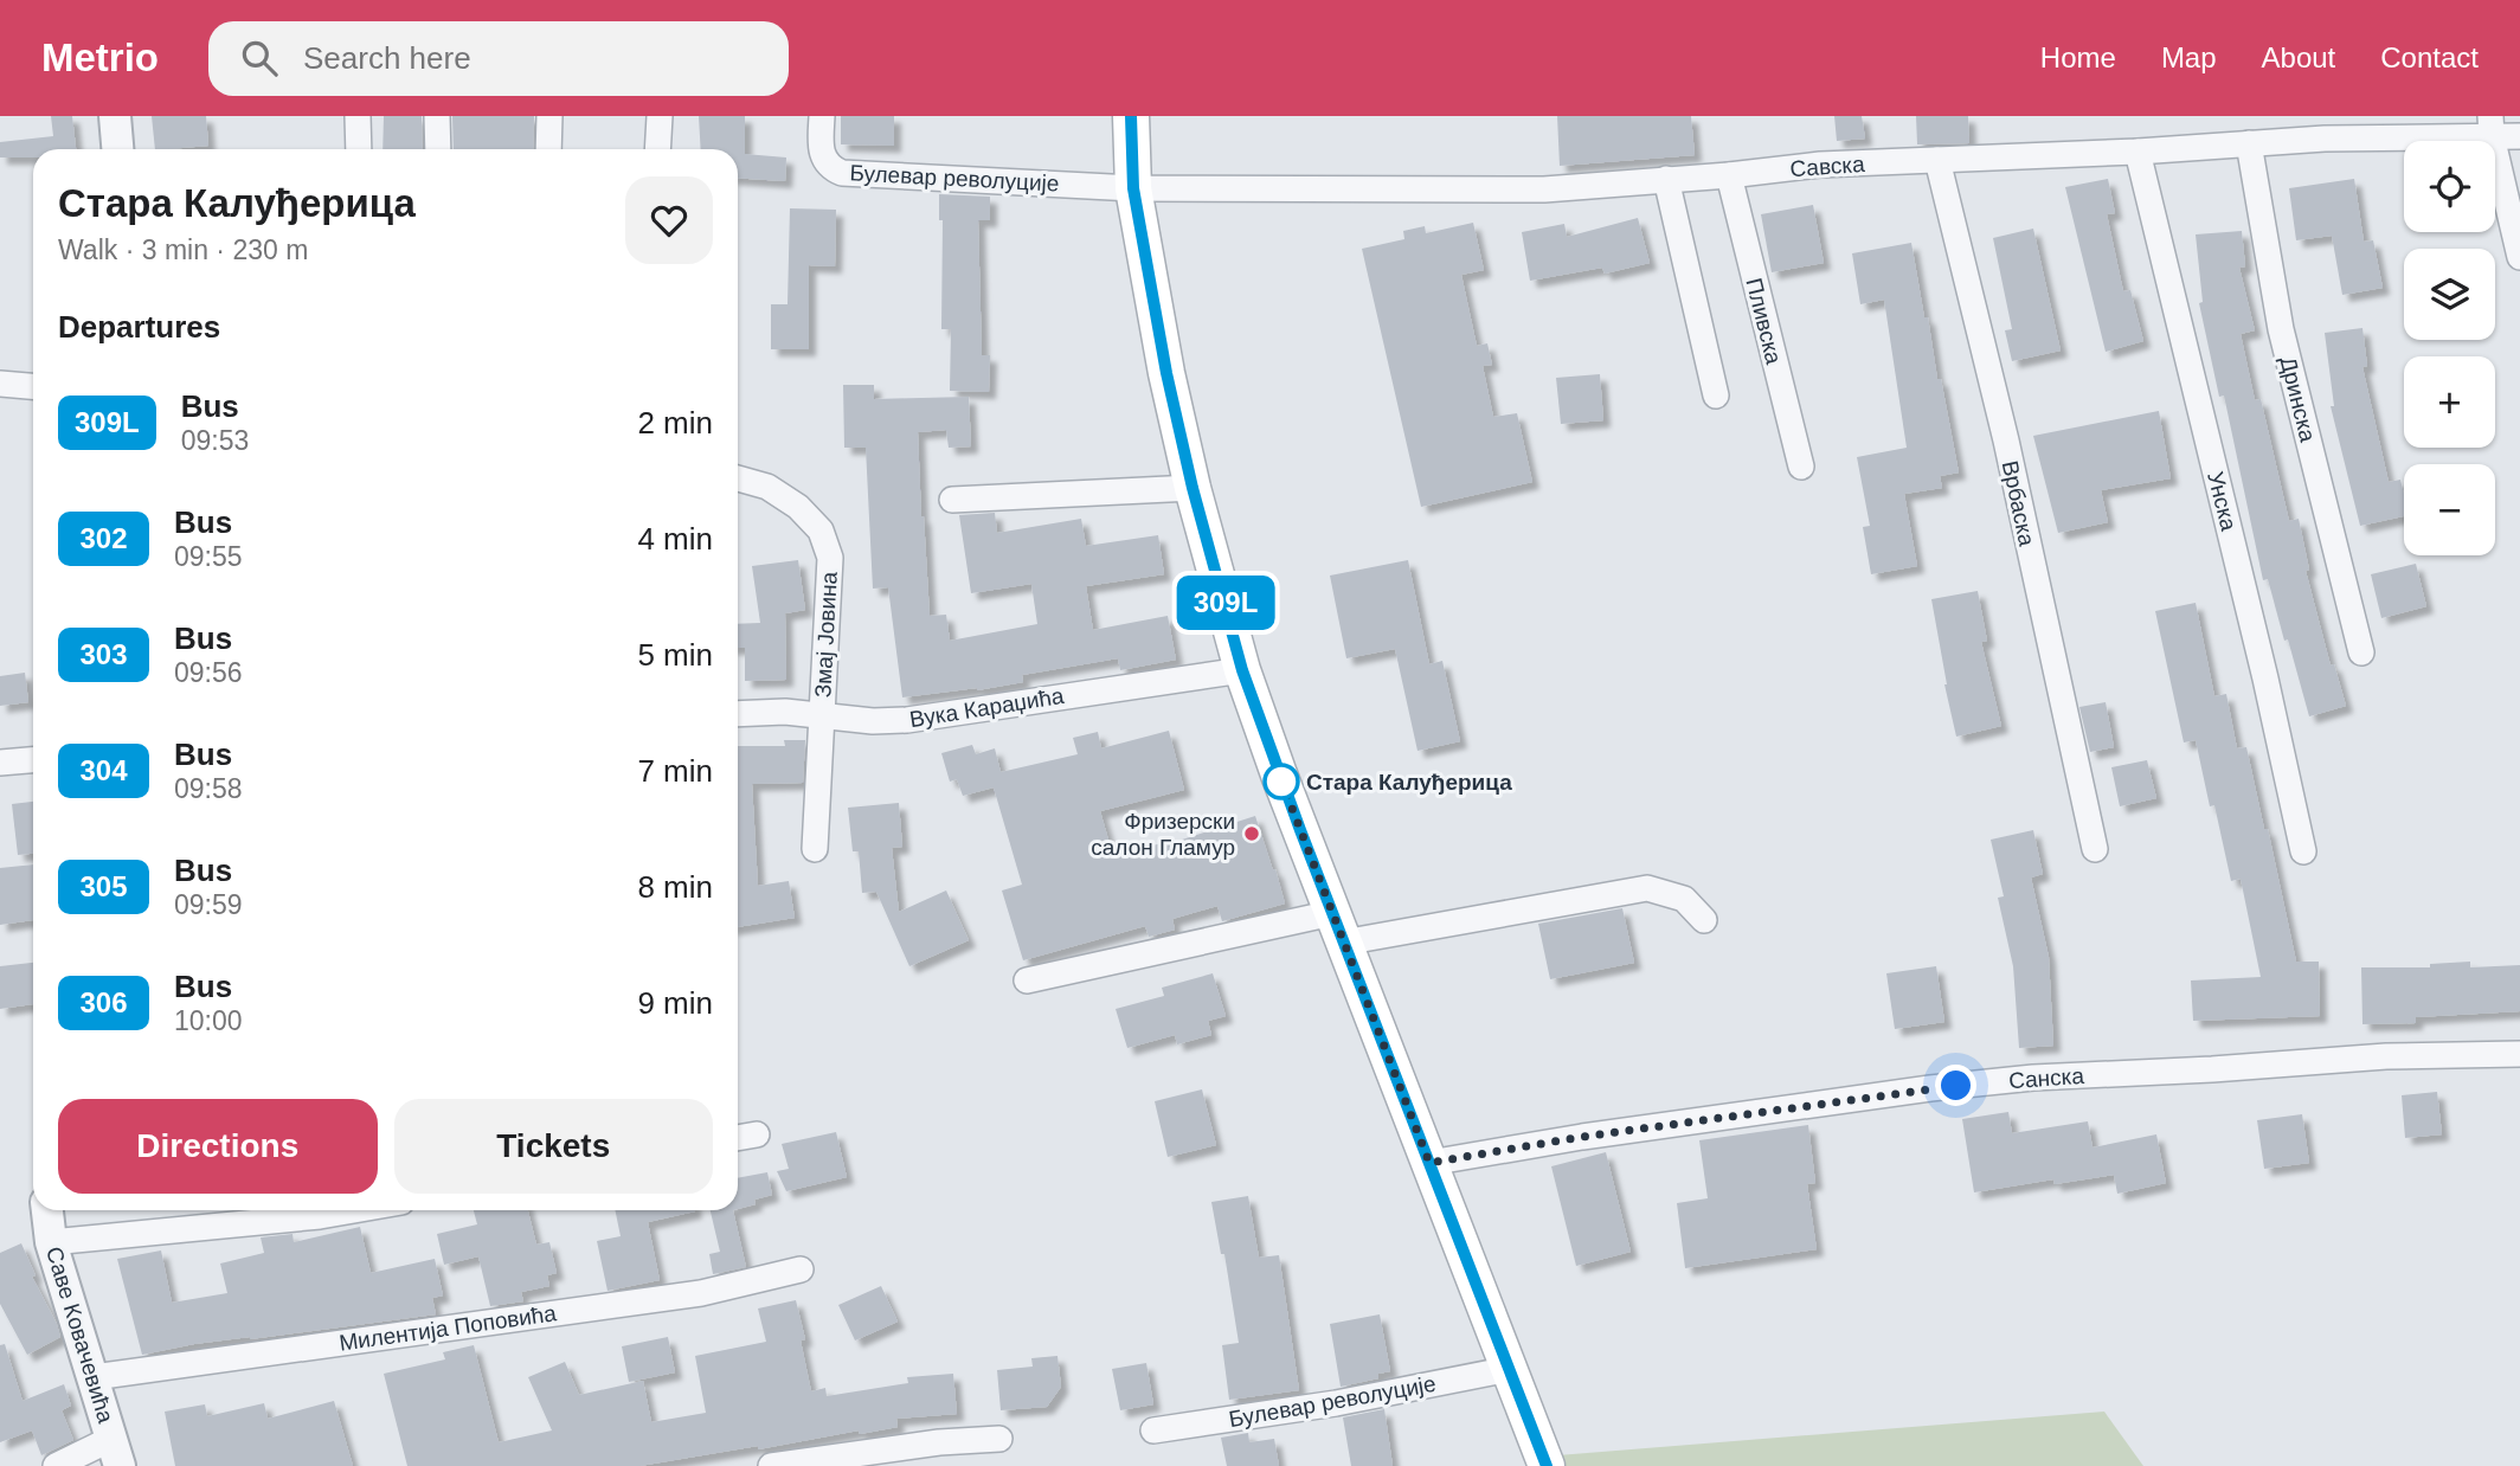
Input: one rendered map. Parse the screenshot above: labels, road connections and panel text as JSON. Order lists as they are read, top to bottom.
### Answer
{
  "streets": {
    "street": [
      "Савска",
      "Булевар револуције",
      "Пливска",
      "Дринска",
      "Унска",
      "Врбаска",
      "Змај Јовина",
      "Вука Караџића",
      "Санска",
      "Милентија Поповића",
      "Саве Ковачевића"
    ]
  },
  "crossings": [
    ["Савска", "Булевар револуције"],
    ["Савска", "Пливска"],
    ["Савска", "Дринска"],
    ["Савска", "Унска"],
    ["Савска", "Врбаска"],
    ["Змај Јовина", "Вука Караџића"],
    ["Милентија Поповића", "Саве Ковачевића"]
  ],
  "places": ["Стара Калуђерица", "Фризерски салон Гламур"],
  "lines": ["bus line 309L"],
  "page": {
    "header": "Metrio",
    "search": "Search here",
    "nav": [
      "Home",
      "Map",
      "About",
      "Contact"
    ],
    "on_map": "309L",
    "map_buttons": ["+", "−"],
    "heading": [
      ["Стара Калуђерица", "Walk · 3 min · 230 m"],
      "Departures"
    ],
    "list": [
      {
        "mark": "309L",
        "name": "Bus",
        "note": "09:53",
        "value": "2 min"
      },
      {
        "mark": "302",
        "name": "Bus",
        "note": "09:55",
        "value": "4 min"
      },
      {
        "mark": "303",
        "name": "Bus",
        "note": "09:56",
        "value": "5 min"
      },
      {
        "mark": "304",
        "name": "Bus",
        "note": "09:58",
        "value": "7 min"
      },
      {
        "mark": "305",
        "name": "Bus",
        "note": "09:59",
        "value": "8 min"
      },
      {
        "mark": "306",
        "name": "Bus",
        "note": "10:00",
        "value": "9 min"
      }
    ],
    "buttons": ["Directions", "Tickets"]
  }
}
